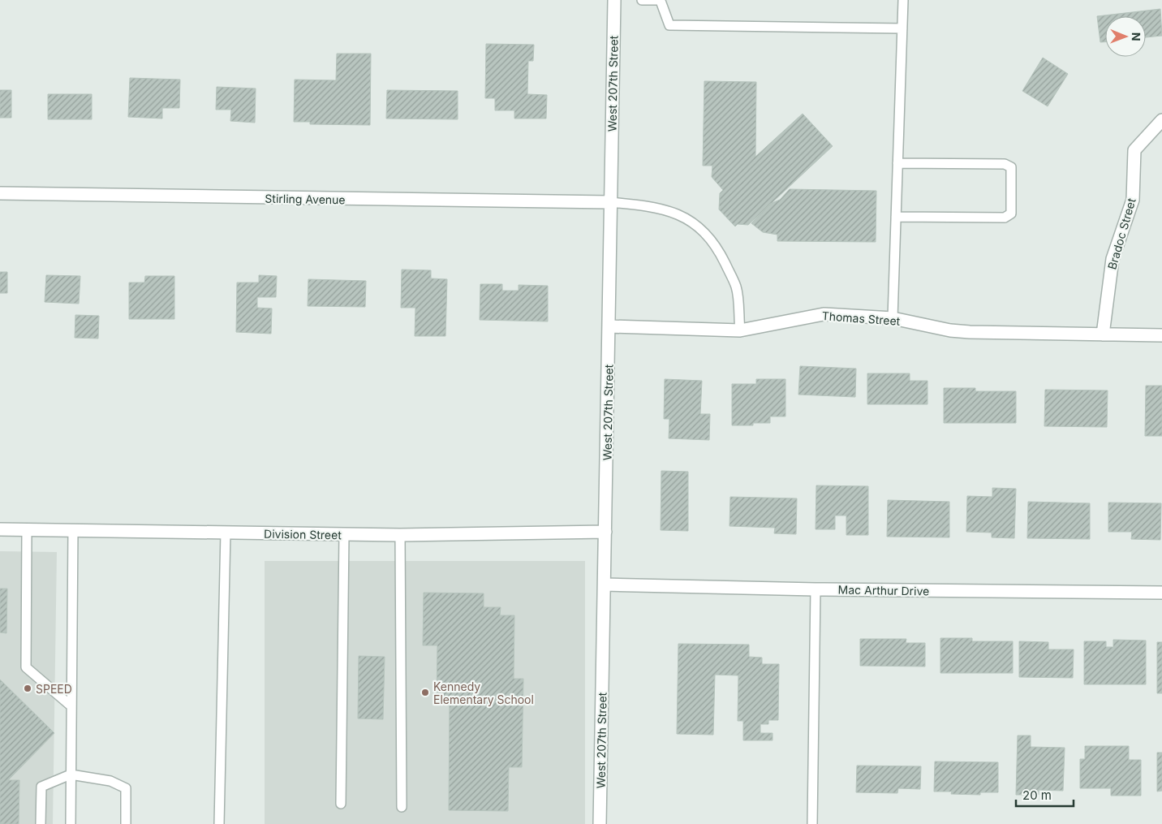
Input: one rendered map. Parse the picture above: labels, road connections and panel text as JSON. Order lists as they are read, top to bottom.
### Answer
{
  "streets": {
    "street": [
      "West 207th Street",
      "Stirling Avenue",
      "Bradoc Street",
      "Thomas Street",
      "Division Street",
      "Mac Arthur Drive"
    ]
  },
  "crossings": [
    ["West 207th Street", "Stirling Avenue"],
    ["West 207th Street", "Thomas Street"],
    ["West 207th Street", "Division Street"],
    ["West 207th Street", "Mac Arthur Drive"],
    ["Bradoc Street", "Thomas Street"]
  ],
  "places": ["SPEED", "Kennedy Elementary School"],
  "scale_bar": "20 m",
  "north": "right"
}
